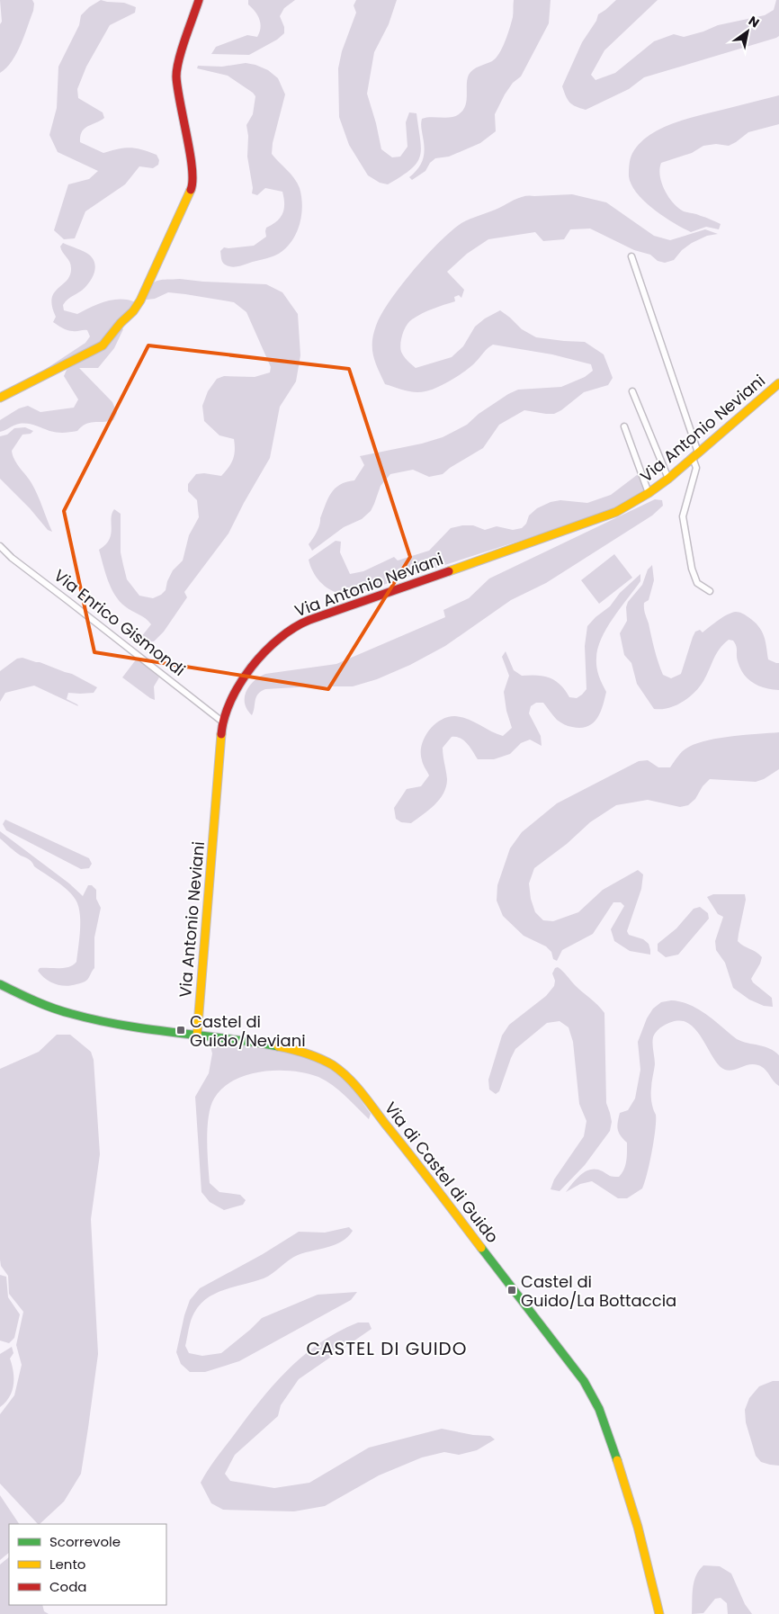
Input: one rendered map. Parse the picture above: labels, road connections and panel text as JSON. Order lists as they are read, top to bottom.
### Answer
{
  "streets": {
    "street": ["Via Antonio Neviani", "Via Enrico Gismondi", "Via di Castel di Guido"]
  },
  "crossings": [
    ["Via Antonio Neviani", "Via Enrico Gismondi"],
    ["Via Antonio Neviani", "Via di Castel di Guido"]
  ],
  "districts": ["CASTEL DI GUIDO"],
  "places": {
    "transit": ["Castel di Guido/Neviani", "Castel di Guido/La Bottaccia"]
  },
  "legend": ["Scorrevole", "Lento", "Coda"],
  "north": "top right"
}
